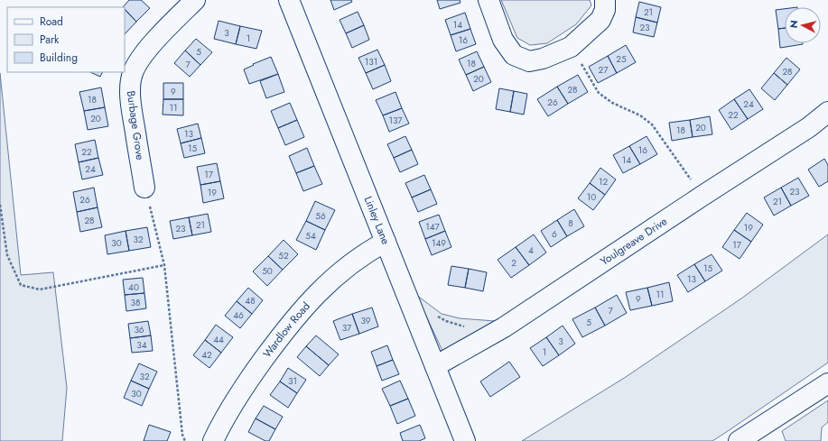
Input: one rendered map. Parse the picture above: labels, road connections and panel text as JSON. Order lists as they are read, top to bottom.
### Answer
{
  "streets": {
    "street": [
      "Burbage Grove",
      "Linley Lane",
      "Youlgreave Drive",
      "Wardlow Road"
    ]
  },
  "crossings": [
    ["Linley Lane", "Youlgreave Drive"],
    ["Linley Lane", "Wardlow Road"]
  ],
  "house_numbers": [
    "21",
    "14",
    "23",
    "3",
    "1",
    "16",
    "5",
    "25",
    "131",
    "18",
    "7",
    "27",
    "28",
    "20",
    "28",
    "9",
    "18",
    "26",
    "24",
    "11",
    "22",
    "20",
    "137",
    "20",
    "18",
    "13",
    "15",
    "16",
    "22",
    "14",
    "24",
    "17",
    "12",
    "23",
    "19",
    "10",
    "26",
    "21",
    "56",
    "28",
    "8",
    "21",
    "147",
    "19",
    "23",
    "6",
    "54",
    "32",
    "30",
    "149",
    "17",
    "4",
    "52",
    "2",
    "15",
    "50",
    "13",
    "40",
    "11",
    "9",
    "48",
    "38",
    "7",
    "46",
    "39",
    "5",
    "37",
    "36",
    "44",
    "3",
    "34",
    "1",
    "42",
    "32",
    "31",
    "30"
  ],
  "legend": ["Road", "Park", "Building"],
  "north": "left"
}
